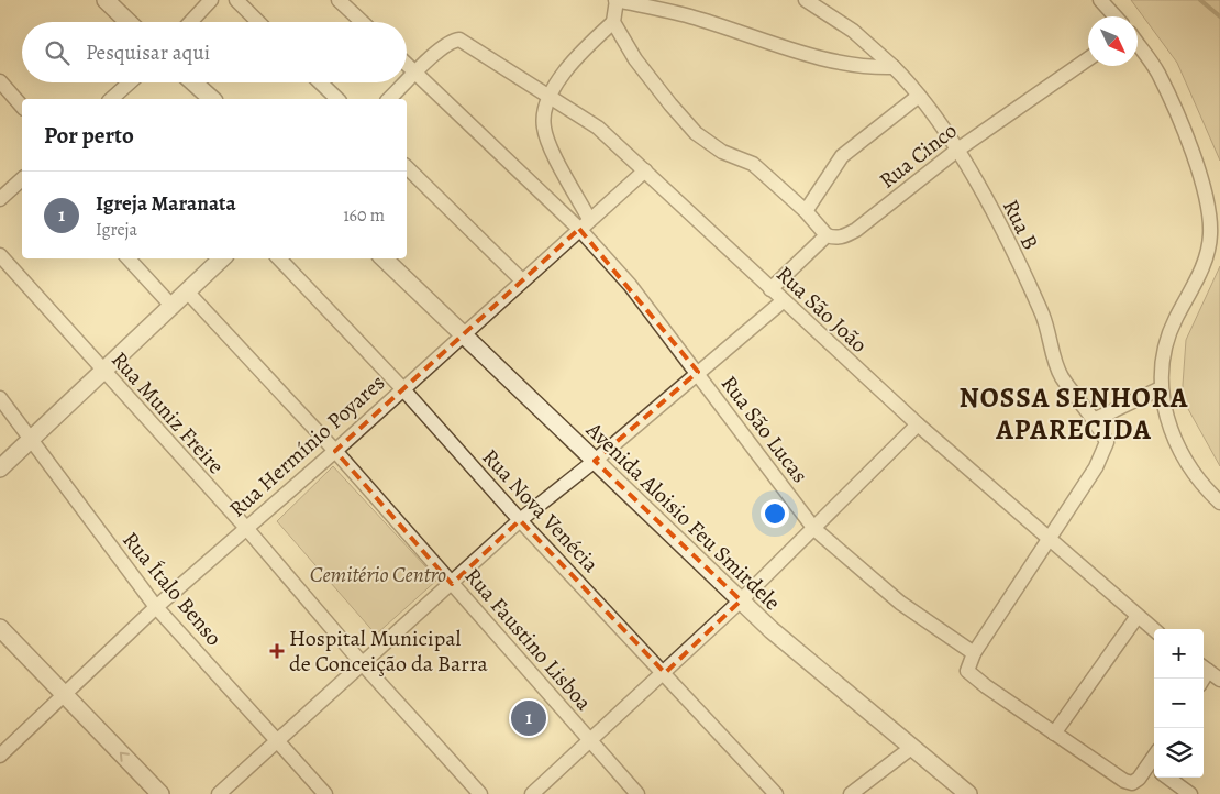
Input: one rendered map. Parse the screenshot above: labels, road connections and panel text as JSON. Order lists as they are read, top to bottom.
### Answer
{
  "streets": {
    "street": [
      "Rua Cinco",
      "Rua B",
      "Rua São João",
      "Rua Muniz Freire",
      "Rua São Lucas",
      "Rua Hermínio Poyares",
      "Rua Nova Venécia",
      "Avenida Aloisio Feu Smirdele",
      "Rua Ítalo Benso",
      "Rua Faustino Lisboa"
    ]
  },
  "crossings": [
    ["Rua Cinco", "Rua B"],
    ["Rua B", "Rua São João"],
    ["Rua B", "Rua São Lucas"],
    ["Rua São João", "Rua São Lucas"],
    ["Rua São João", "Rua Hermínio Poyares"],
    ["Rua Muniz Freire", "Rua Hermínio Poyares"],
    ["Rua São Lucas", "Rua Hermínio Poyares"],
    ["Rua Hermínio Poyares", "Rua Nova Venécia"],
    ["Rua Hermínio Poyares", "Avenida Aloisio Feu Smirdele"],
    ["Rua Hermínio Poyares", "Rua Ítalo Benso"],
    ["Rua Hermínio Poyares", "Rua Faustino Lisboa"]
  ],
  "districts": ["NOSSA SENHORA APARECIDA"],
  "parks": ["Cemitério Centro"],
  "places": {
    "health": ["Hospital Municipal de Conceição da Barra"]
  },
  "north": "bottom right",
  "page": {
    "search": "Pesquisar aqui",
    "heading": "Por perto",
    "list": [
      {
        "mark": "1",
        "name": "Igreja Maranata",
        "note": "Igreja",
        "value": "160 m"
      }
    ],
    "map_buttons": ["+", "−"],
    "pins": "1"
  }
}
